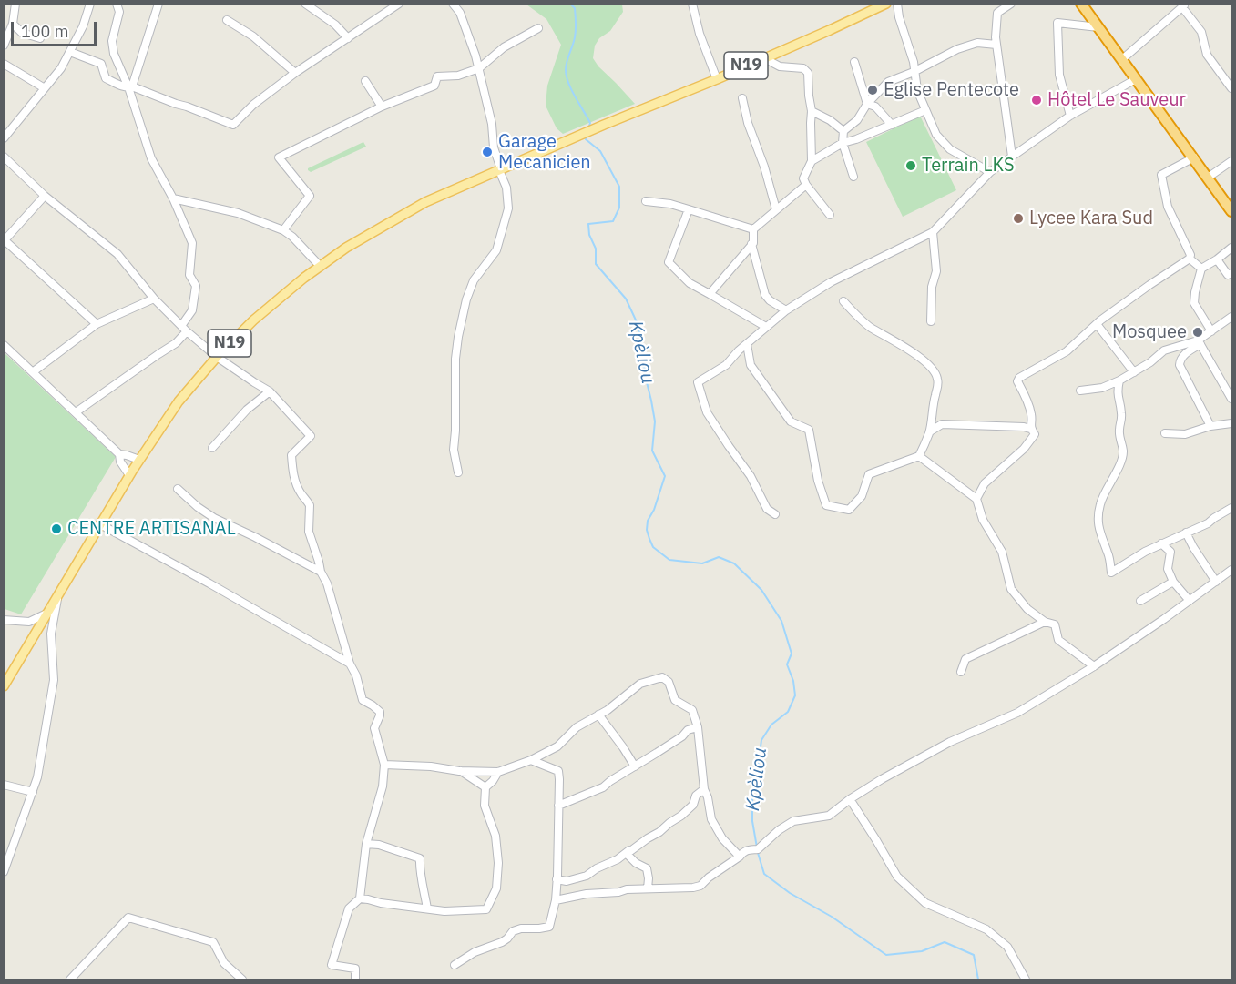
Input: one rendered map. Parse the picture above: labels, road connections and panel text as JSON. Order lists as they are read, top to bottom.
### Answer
{
  "streets": {
    "main road": ["N19"]
  },
  "water": ["Kpèliou"],
  "places": [
    "Eglise Pentecote",
    "Hôtel Le Sauveur",
    "Garage Mecanicien",
    "Terrain LKS",
    "Lycee Kara Sud",
    "Mosquee",
    "CENTRE ARTISANAL"
  ],
  "scale_bar": "100 m"
}
